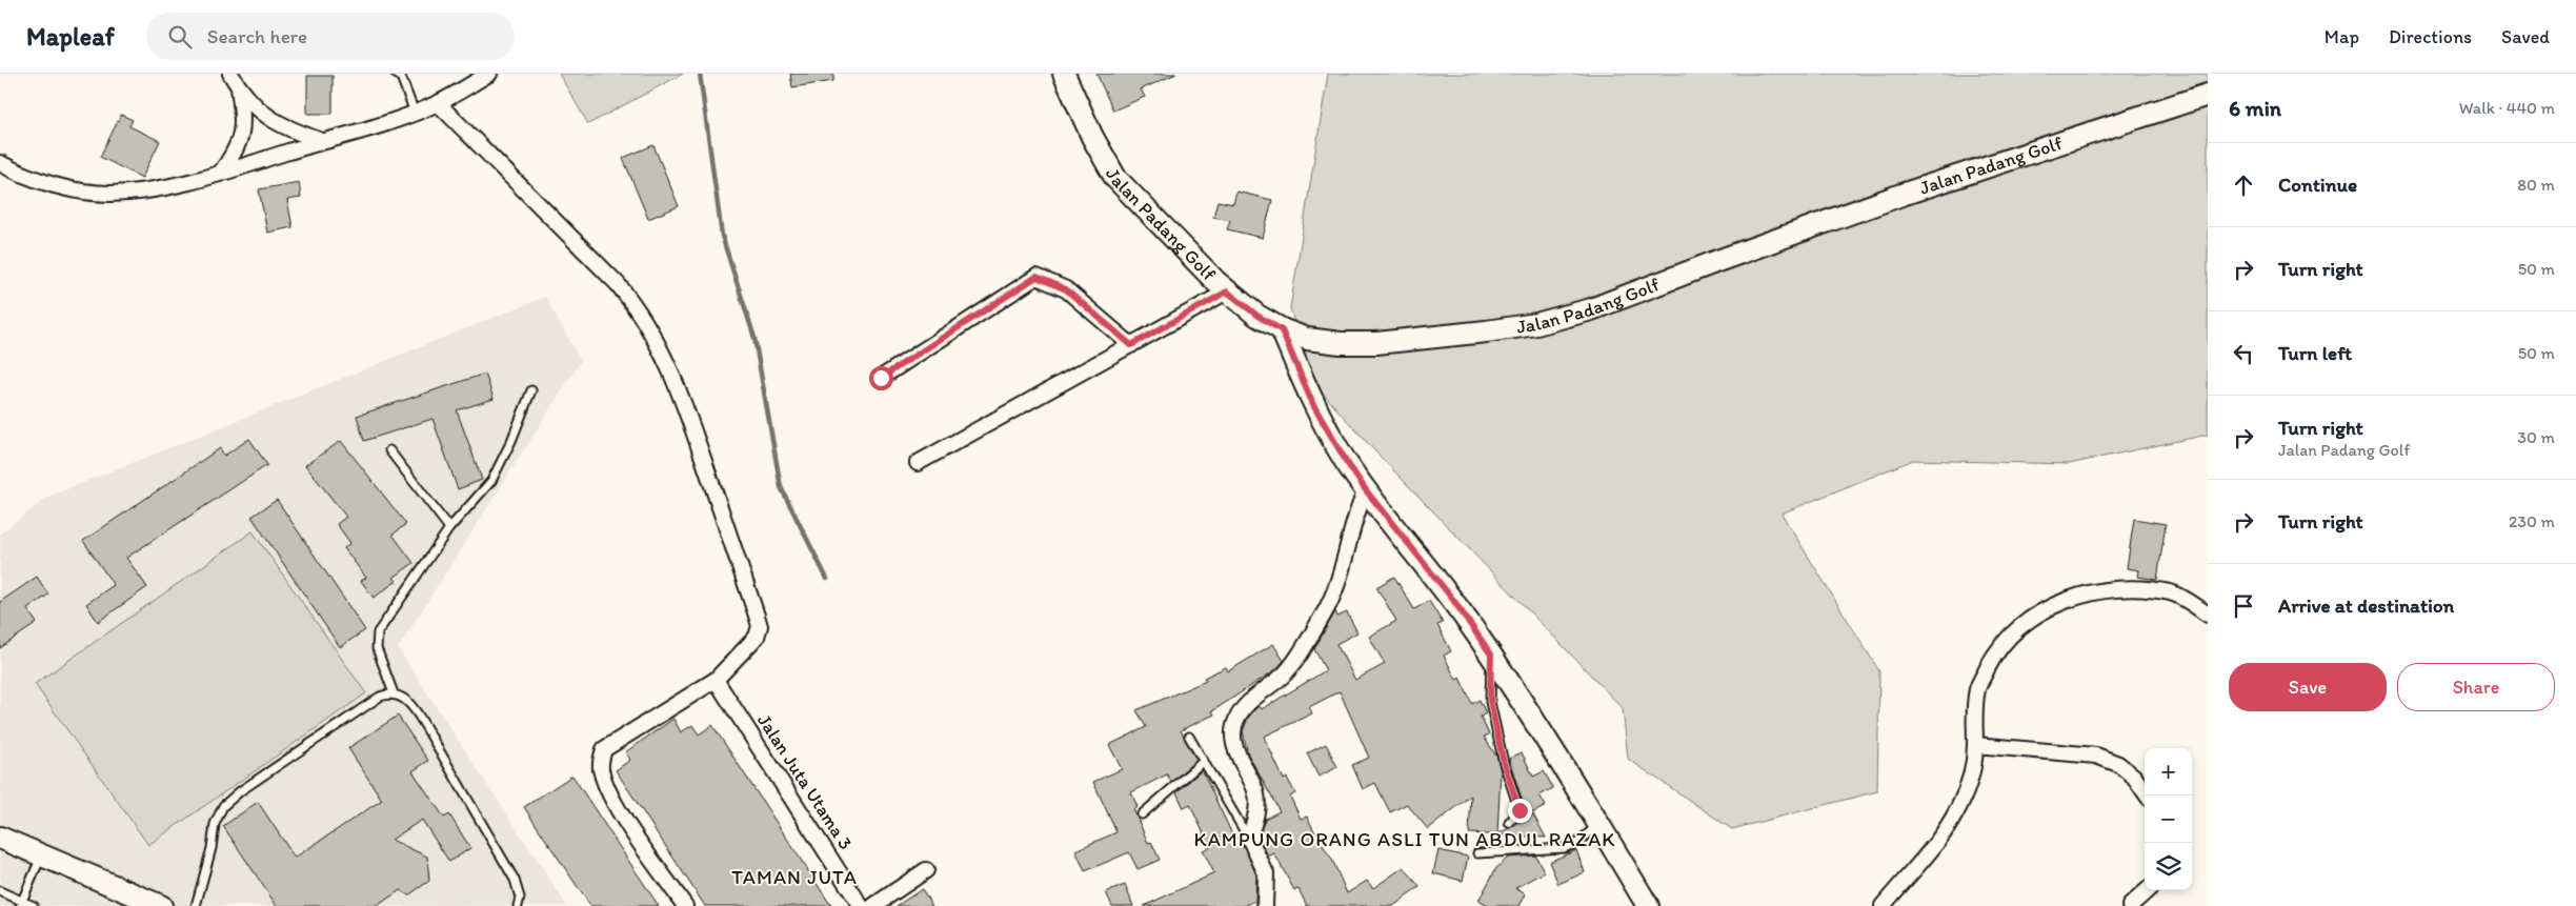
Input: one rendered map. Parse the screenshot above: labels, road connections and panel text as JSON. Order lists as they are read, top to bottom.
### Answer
{
  "streets": {
    "street": ["Jalan Padang Golf", "Jalan Juta Utama 3"]
  },
  "districts": ["KAMPUNG ORANG ASLI TUN ABDUL RAZAK", "TAMAN JUTA"],
  "page": {
    "header": "Mapleaf",
    "search": "Search here",
    "nav": ["Map", "Directions", "Saved"],
    "heading": ["6 min", "Walk · 440 m"],
    "list": [
      ["Continue", "80 m"],
      ["Turn right", "50 m"],
      ["Turn left", "50 m"],
      ["Turn right", "Jalan Padang Golf", "30 m"],
      ["Turn right", "230 m"],
      "Arrive at destination"
    ],
    "buttons": ["Save", "Share"],
    "map_buttons": ["+", "−"]
  }
}
